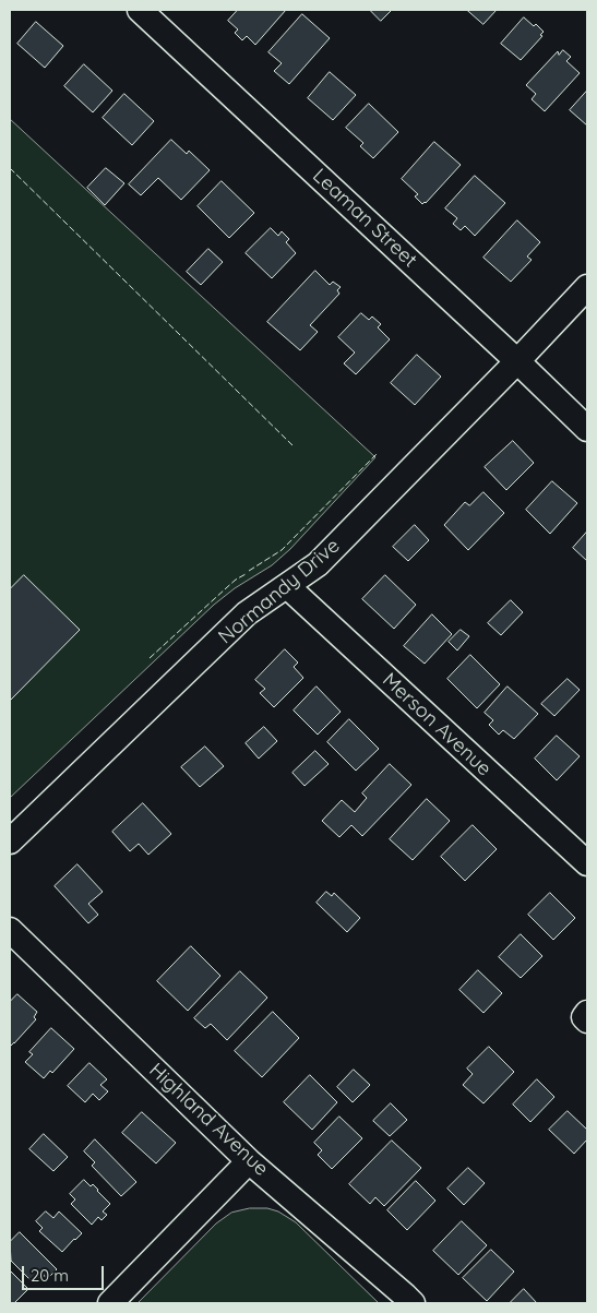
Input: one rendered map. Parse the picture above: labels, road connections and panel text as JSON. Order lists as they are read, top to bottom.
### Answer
{
  "streets": {
    "street": [
      "Leaman Street",
      "Normandy Drive",
      "Merson Avenue",
      "Highland Avenue"
    ]
  },
  "crossings": [
    ["Leaman Street", "Normandy Drive"],
    ["Normandy Drive", "Merson Avenue"]
  ],
  "scale_bar": "20 m"
}
